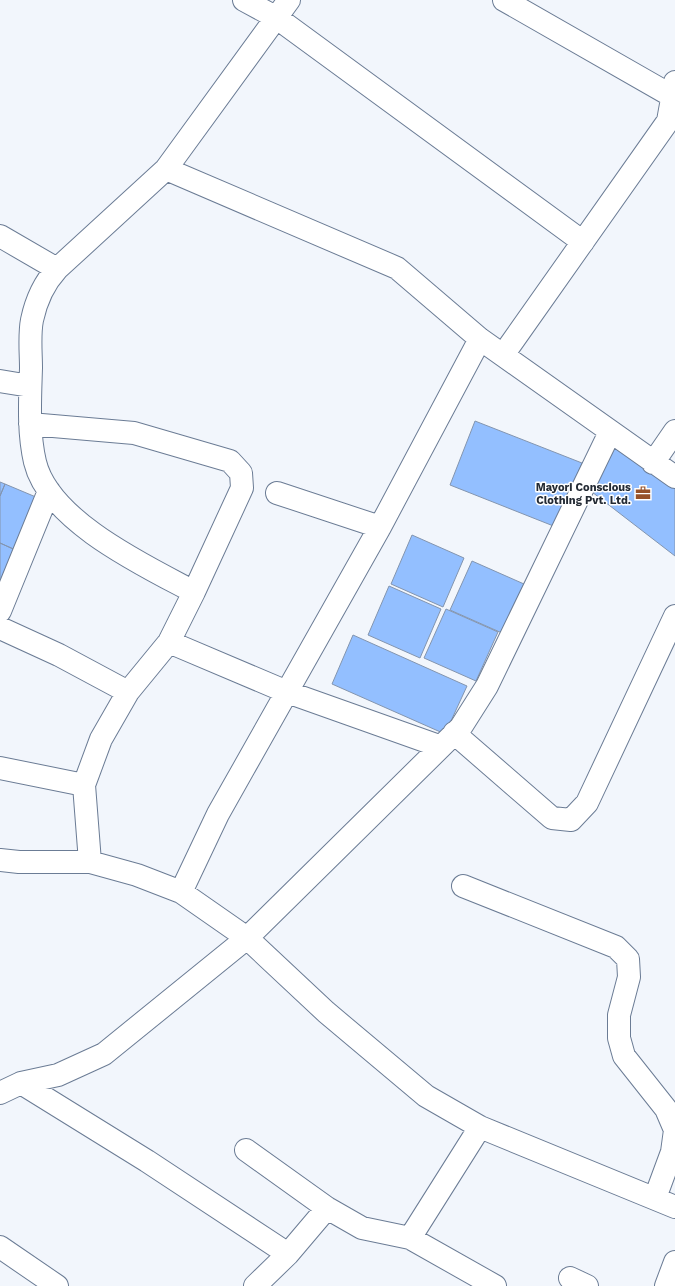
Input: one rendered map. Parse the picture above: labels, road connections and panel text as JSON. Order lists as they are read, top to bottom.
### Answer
{
  "places": {
    "office": ["Mayori Conscious Clothing Pvt. Ltd."]
  }
}
